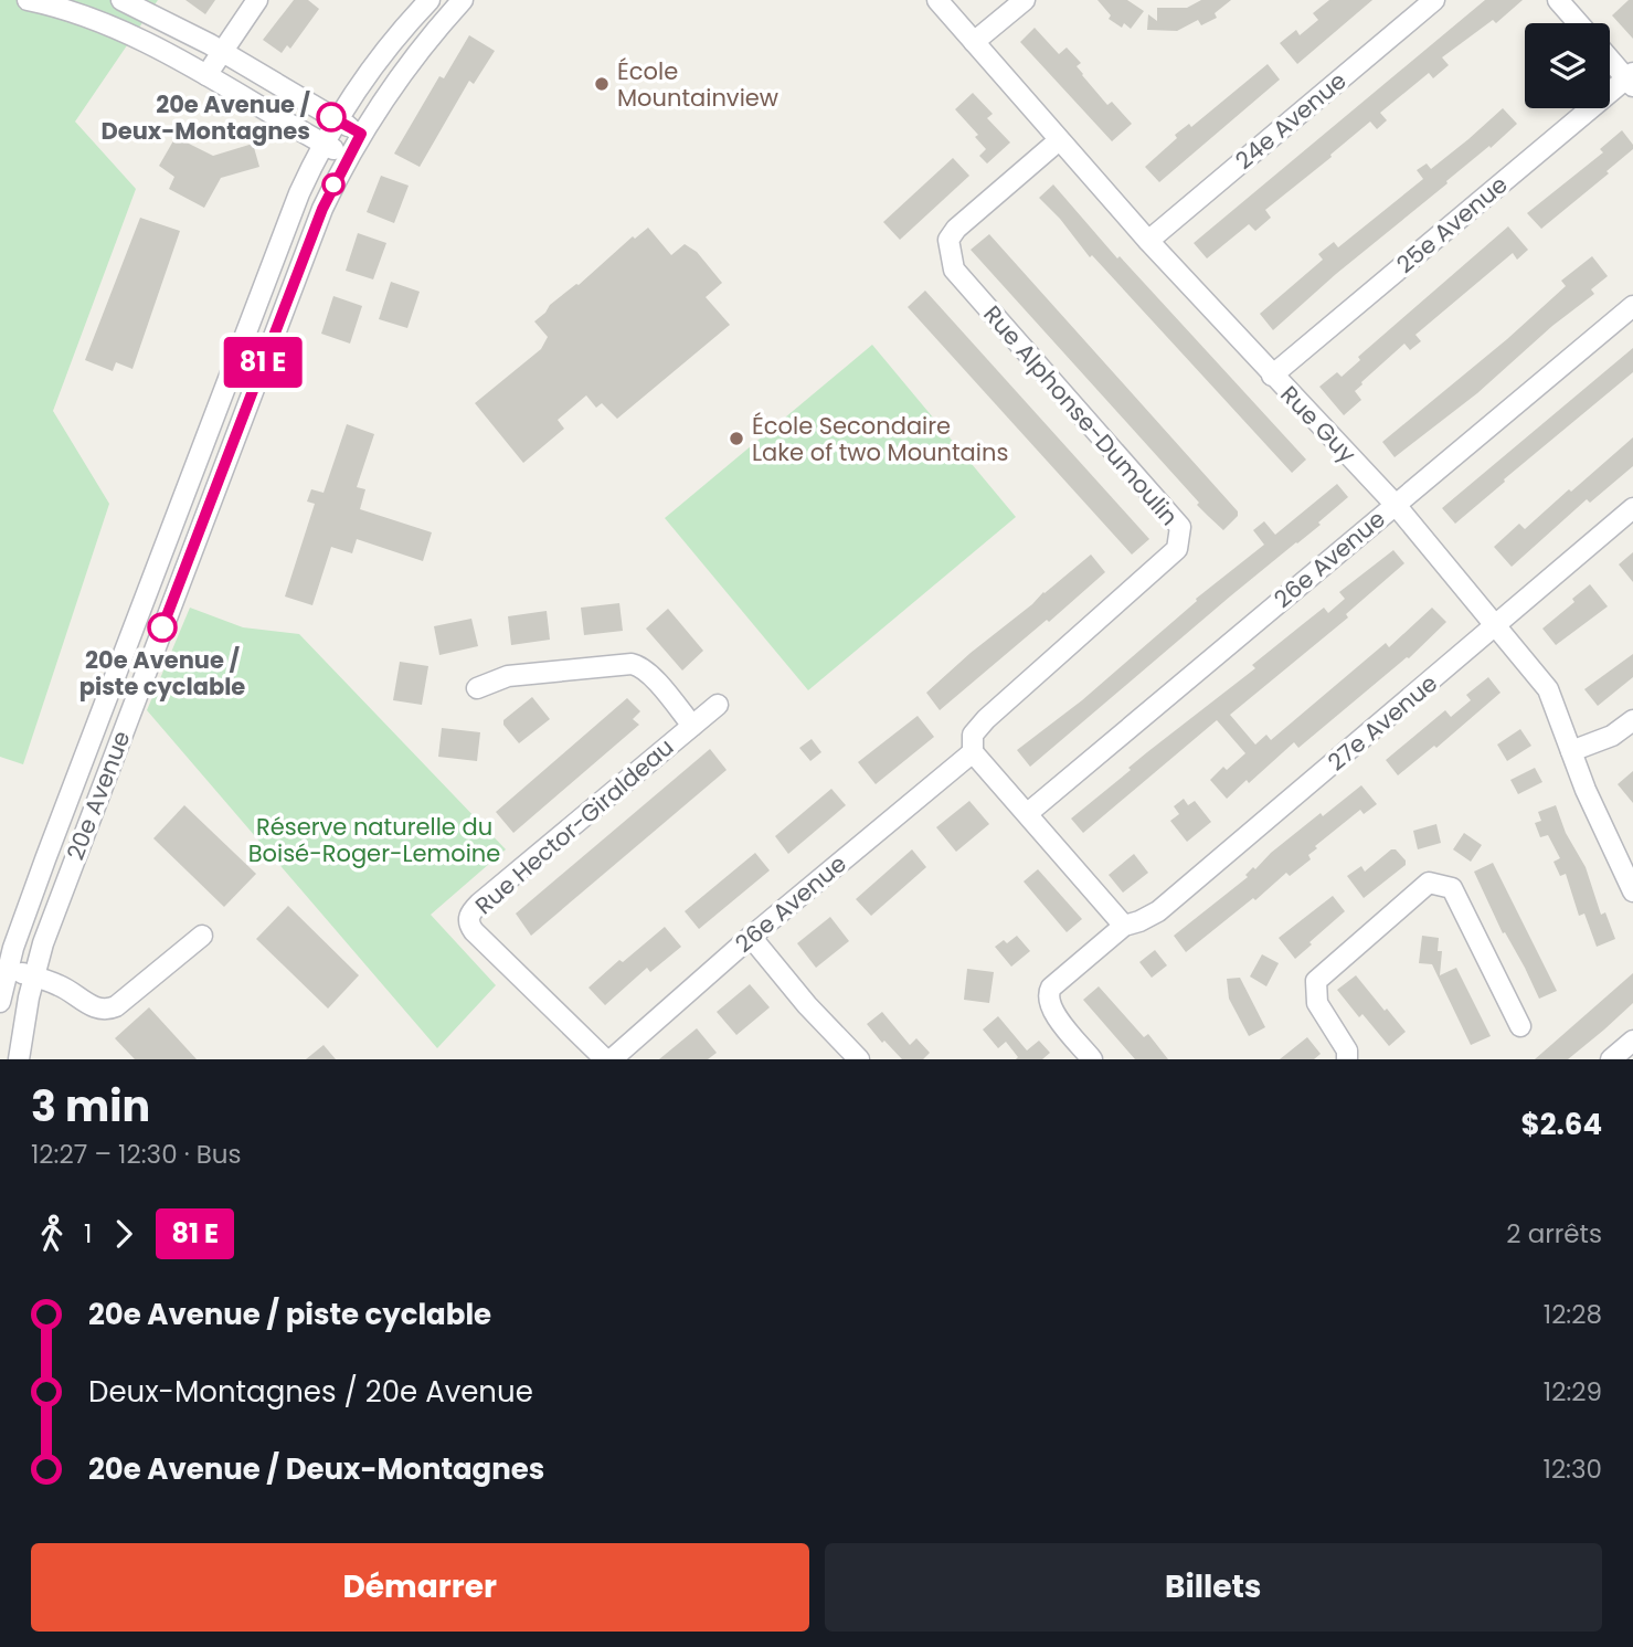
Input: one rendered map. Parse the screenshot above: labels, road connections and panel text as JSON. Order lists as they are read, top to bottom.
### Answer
{
  "streets": {
    "street": [
      "24e Avenue",
      "25e Avenue",
      "Rue Alphonse-Dumoulin",
      "Rue Guy",
      "26e Avenue",
      "27e Avenue",
      "20e Avenue",
      "Rue Hector-Giraldeau"
    ]
  },
  "crossings": [
    ["24e Avenue", "Rue Guy"],
    ["25e Avenue", "Rue Guy"],
    ["Rue Alphonse-Dumoulin", "Rue Guy"],
    ["Rue Alphonse-Dumoulin", "26e Avenue"],
    ["Rue Guy", "26e Avenue"],
    ["Rue Guy", "27e Avenue"]
  ],
  "parks": ["Réserve naturelle du Boisé-Roger-Lemoine"],
  "places": [
    "École Mountainview",
    "20e Avenue / Deux-Montagnes",
    "École Secondaire Lake of two Mountains",
    "20e Avenue / piste cyclable"
  ],
  "page": {
    "on_map": "81 E",
    "heading": ["3 min", "12:27 – 12:30 · Bus", "$2.64"],
    "legs": ["1", "81 E", "2 arrêts"],
    "list": [
      {
        "name": "20e Avenue / piste cyclable",
        "value": "12:28"
      },
      {
        "name": "Deux-Montagnes / 20e Avenue",
        "value": "12:29"
      },
      {
        "name": "20e Avenue / Deux-Montagnes",
        "value": "12:30"
      }
    ],
    "buttons": ["Démarrer", "Billets"]
  }
}
